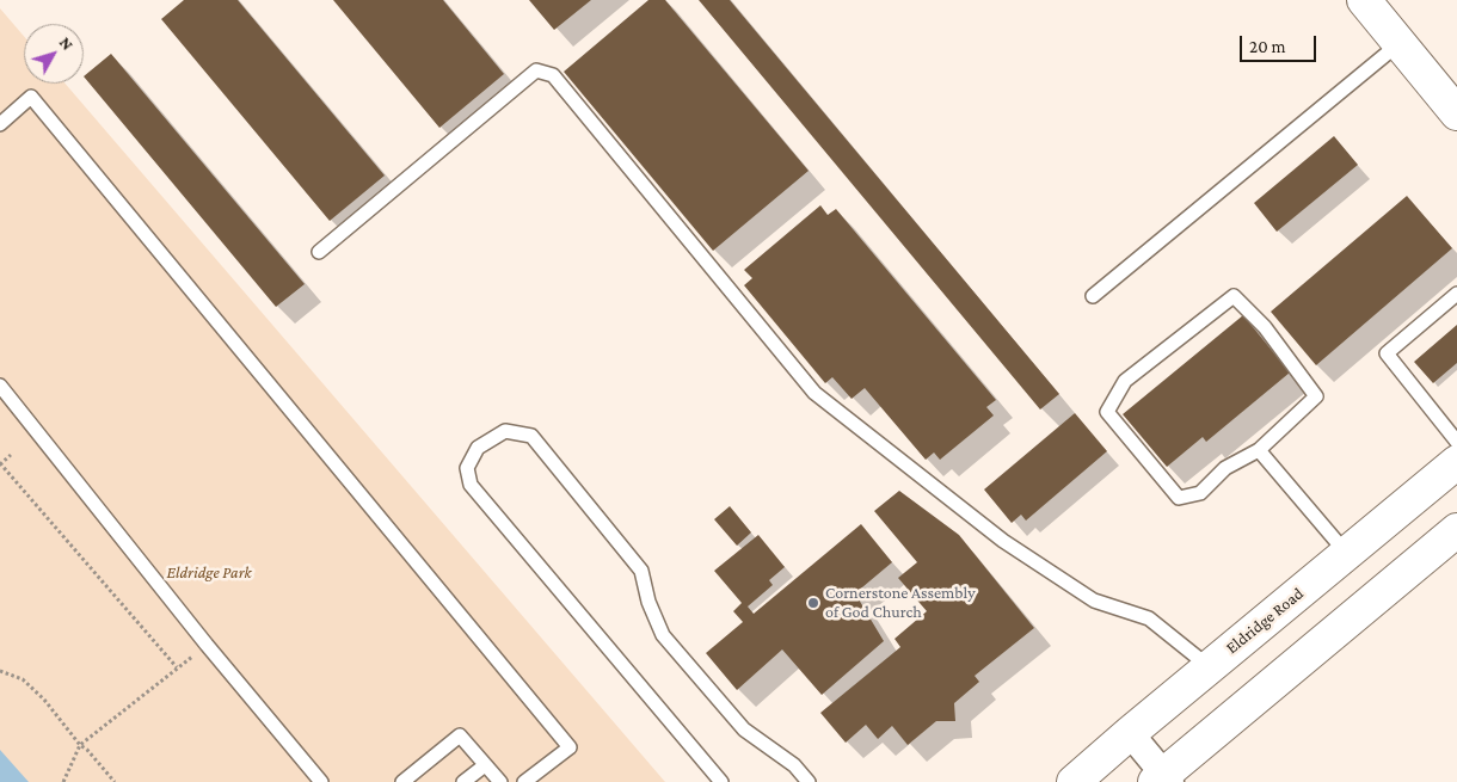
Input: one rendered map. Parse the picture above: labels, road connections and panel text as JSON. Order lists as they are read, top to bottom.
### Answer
{
  "streets": {
    "main road": ["Eldridge Road"]
  },
  "parks": ["Eldridge Park"],
  "places": ["Cornerstone Assembly of God Church"],
  "scale_bar": "20 m",
  "north": "top right"
}
